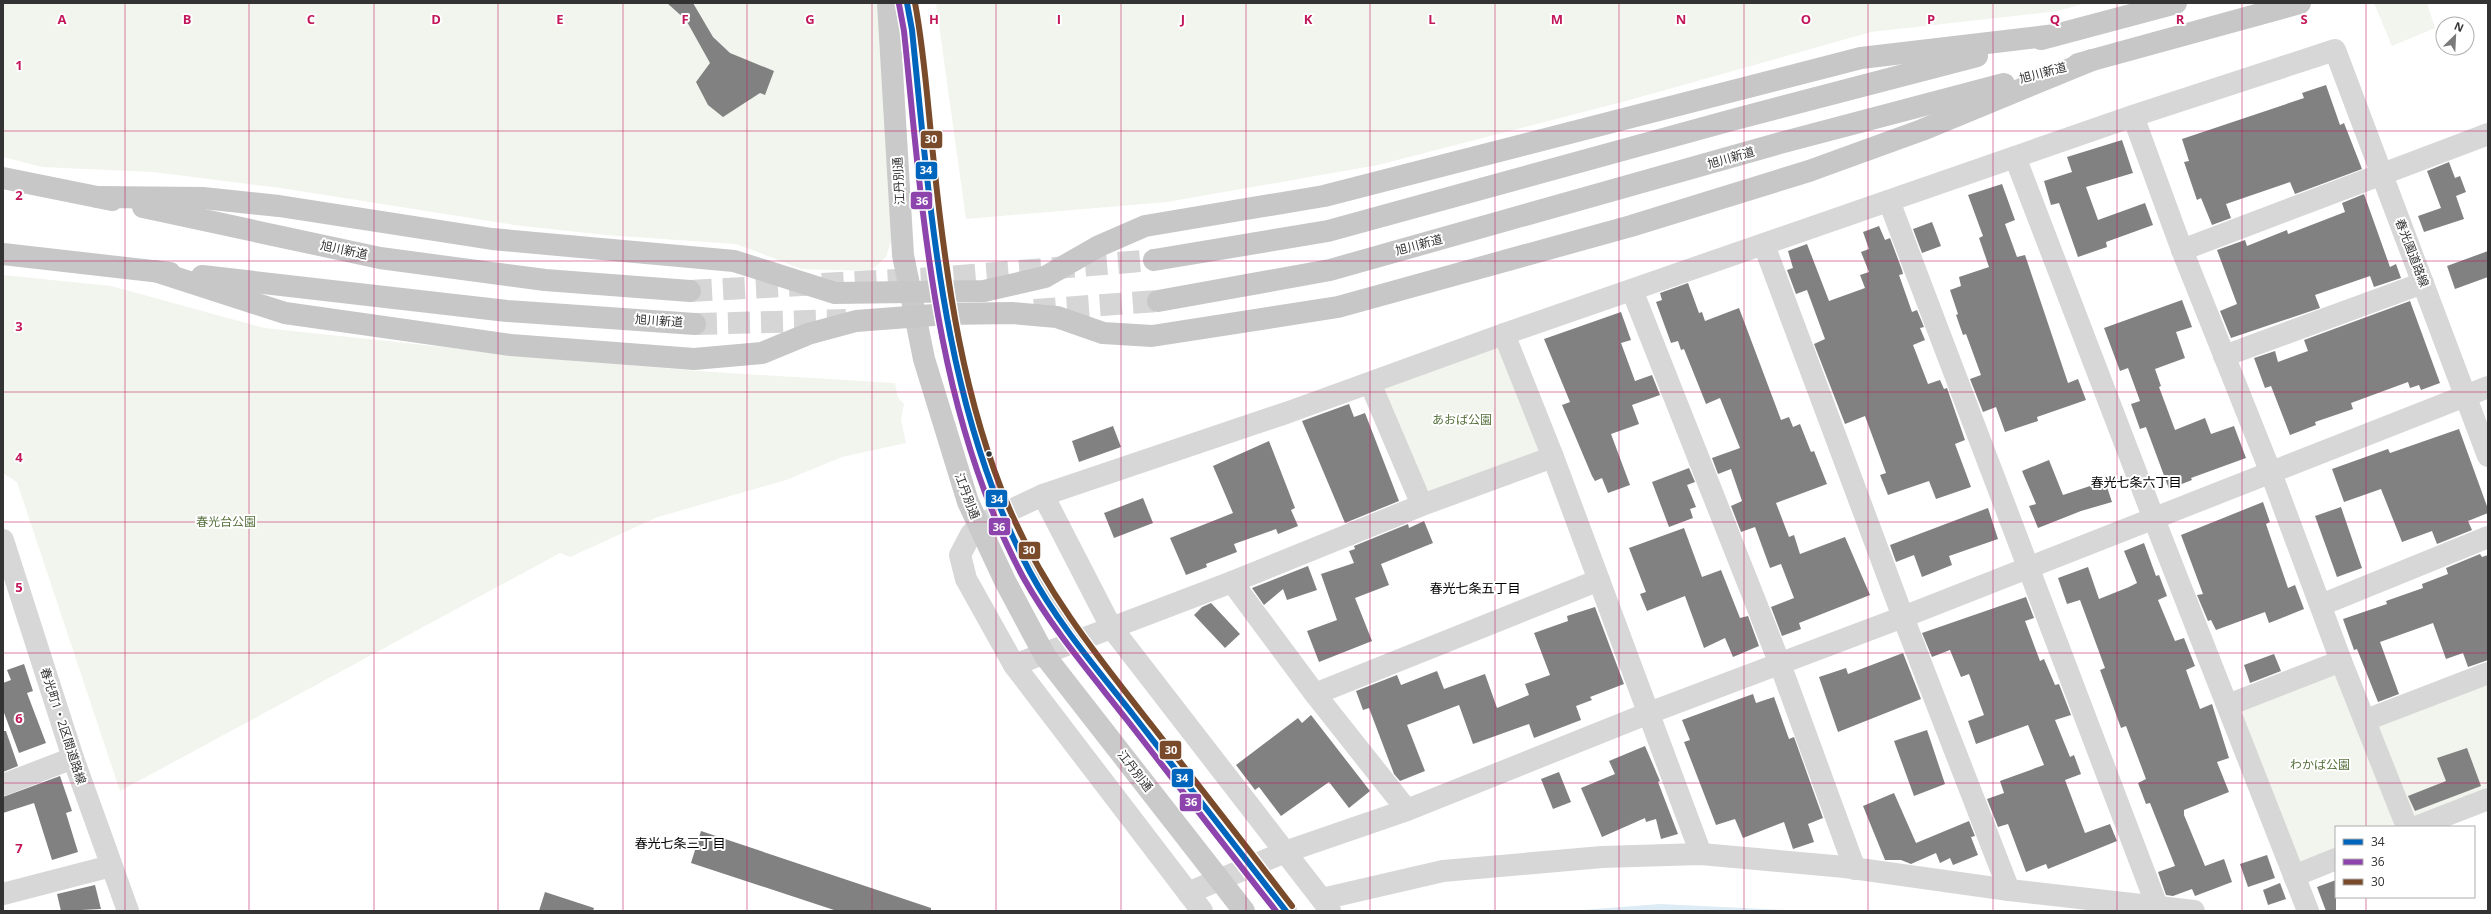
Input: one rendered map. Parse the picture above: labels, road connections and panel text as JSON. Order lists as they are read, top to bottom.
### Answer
{
  "streets": {
    "highway": ["旭川新道"],
    "main road": ["江丹別通"],
    "street": ["春光園道路線", "春光町1・2区間道路線"]
  },
  "districts": ["春光七条六丁目", "春光七条五丁目", "春光七条三丁目"],
  "parks": ["あおば公園", "春光台公園", "わかば公園"],
  "lines": ["transit line 34", "transit line 30", "transit line 36"],
  "legend": ["34", "36", "30"],
  "north": "top right",
  "grid": {
    "columns": [
      "A",
      "B",
      "C",
      "D",
      "E",
      "F",
      "G",
      "H",
      "I",
      "J",
      "K",
      "L",
      "M",
      "N",
      "O",
      "P",
      "Q",
      "R",
      "S"
    ],
    "rows": [
      "1",
      "2",
      "3",
      "4",
      "5",
      "6",
      "7"
    ]
  }
}
